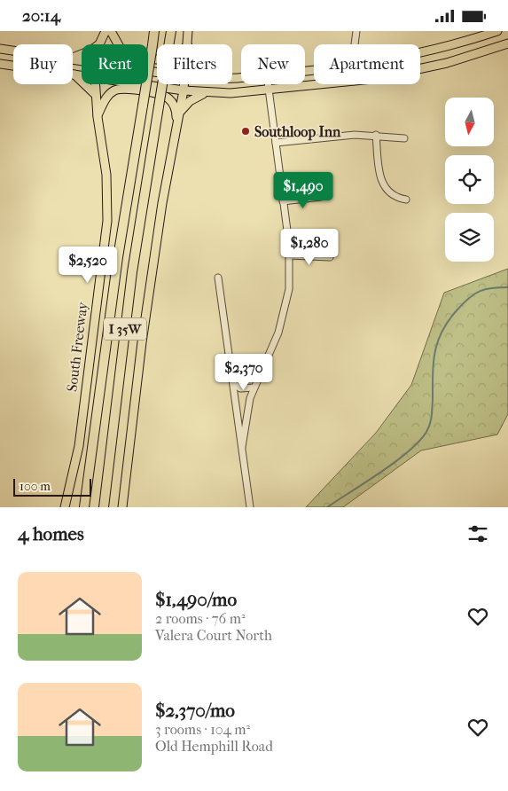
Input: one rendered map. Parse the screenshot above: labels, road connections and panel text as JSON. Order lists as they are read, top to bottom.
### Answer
{
  "streets": {
    "highway": ["I 35W", "South Freeway"]
  },
  "places": ["Southloop Inn"],
  "scale_bar": "100 m",
  "north": "bottom",
  "page": {
    "status": "20:14",
    "chip": [
      "Buy",
      "Rent",
      "Filters",
      "New",
      "Apartment"
    ],
    "price": [
      "$1,490",
      "$1,280",
      "$2,520",
      "$2,370"
    ],
    "scale": "100 m",
    "heading": "4 homes",
    "list": [
      {
        "name": "$1,490/mo",
        "note": "2 rooms · 76 m² · Valera Court North"
      },
      {
        "name": "$2,370/mo",
        "note": "3 rooms · 104 m² · Old Hemphill Road"
      }
    ]
  }
}
